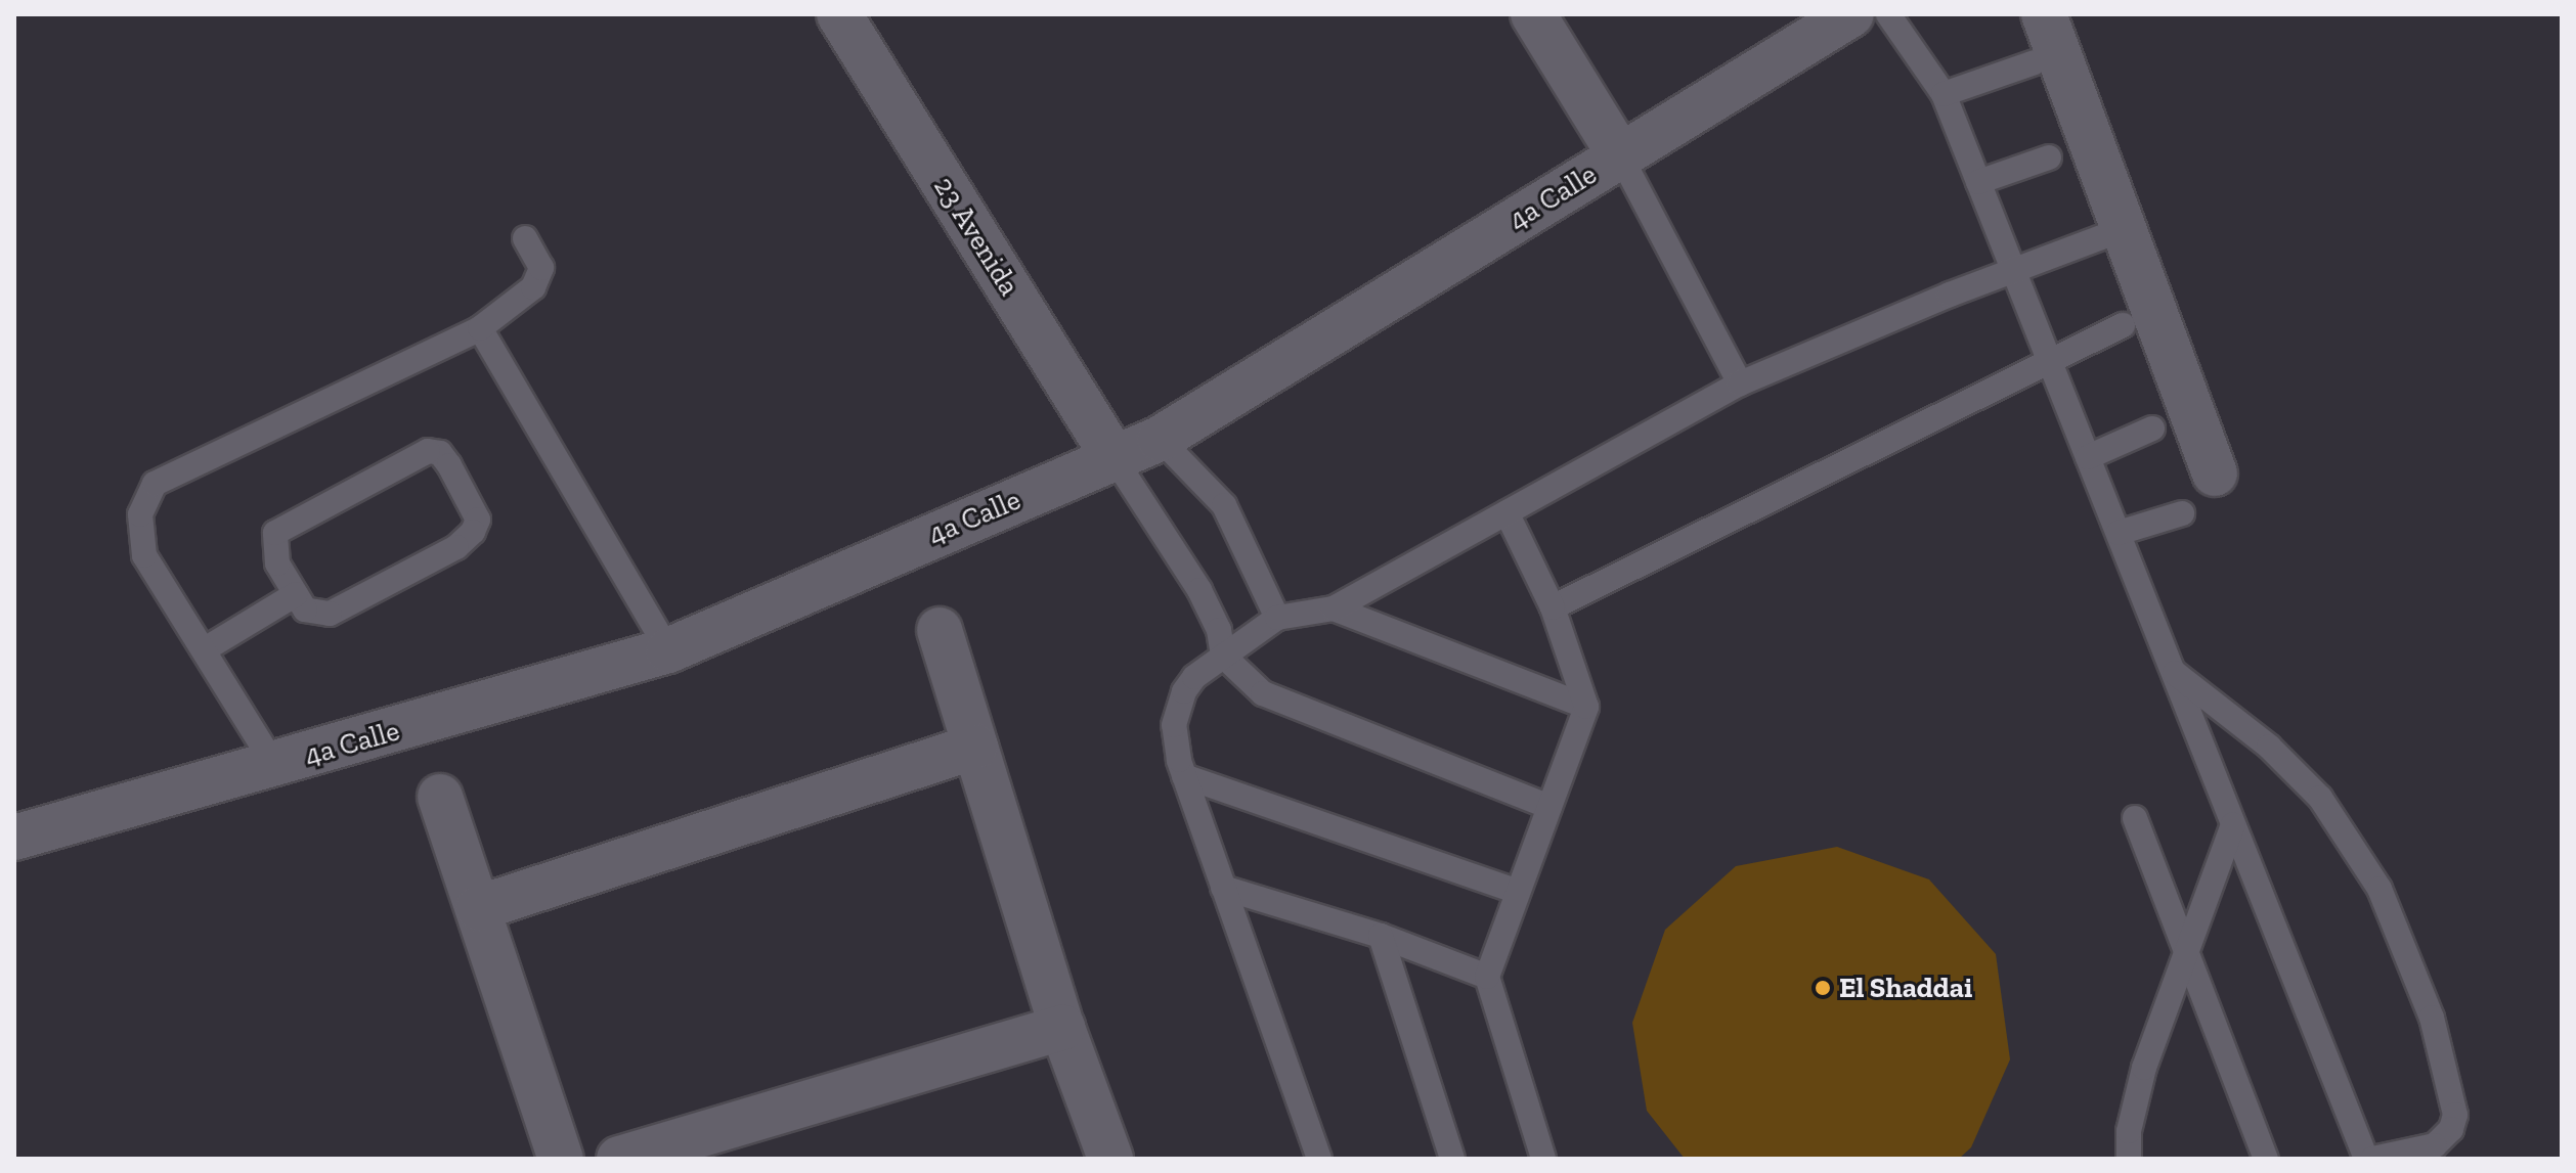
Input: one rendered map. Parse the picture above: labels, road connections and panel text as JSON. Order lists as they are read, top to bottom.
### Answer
{
  "streets": {
    "street": ["4a Calle", "23 Avenida"]
  },
  "crossings": [
    ["4a Calle", "23 Avenida"]
  ],
  "places": ["El Shaddai"]
}
